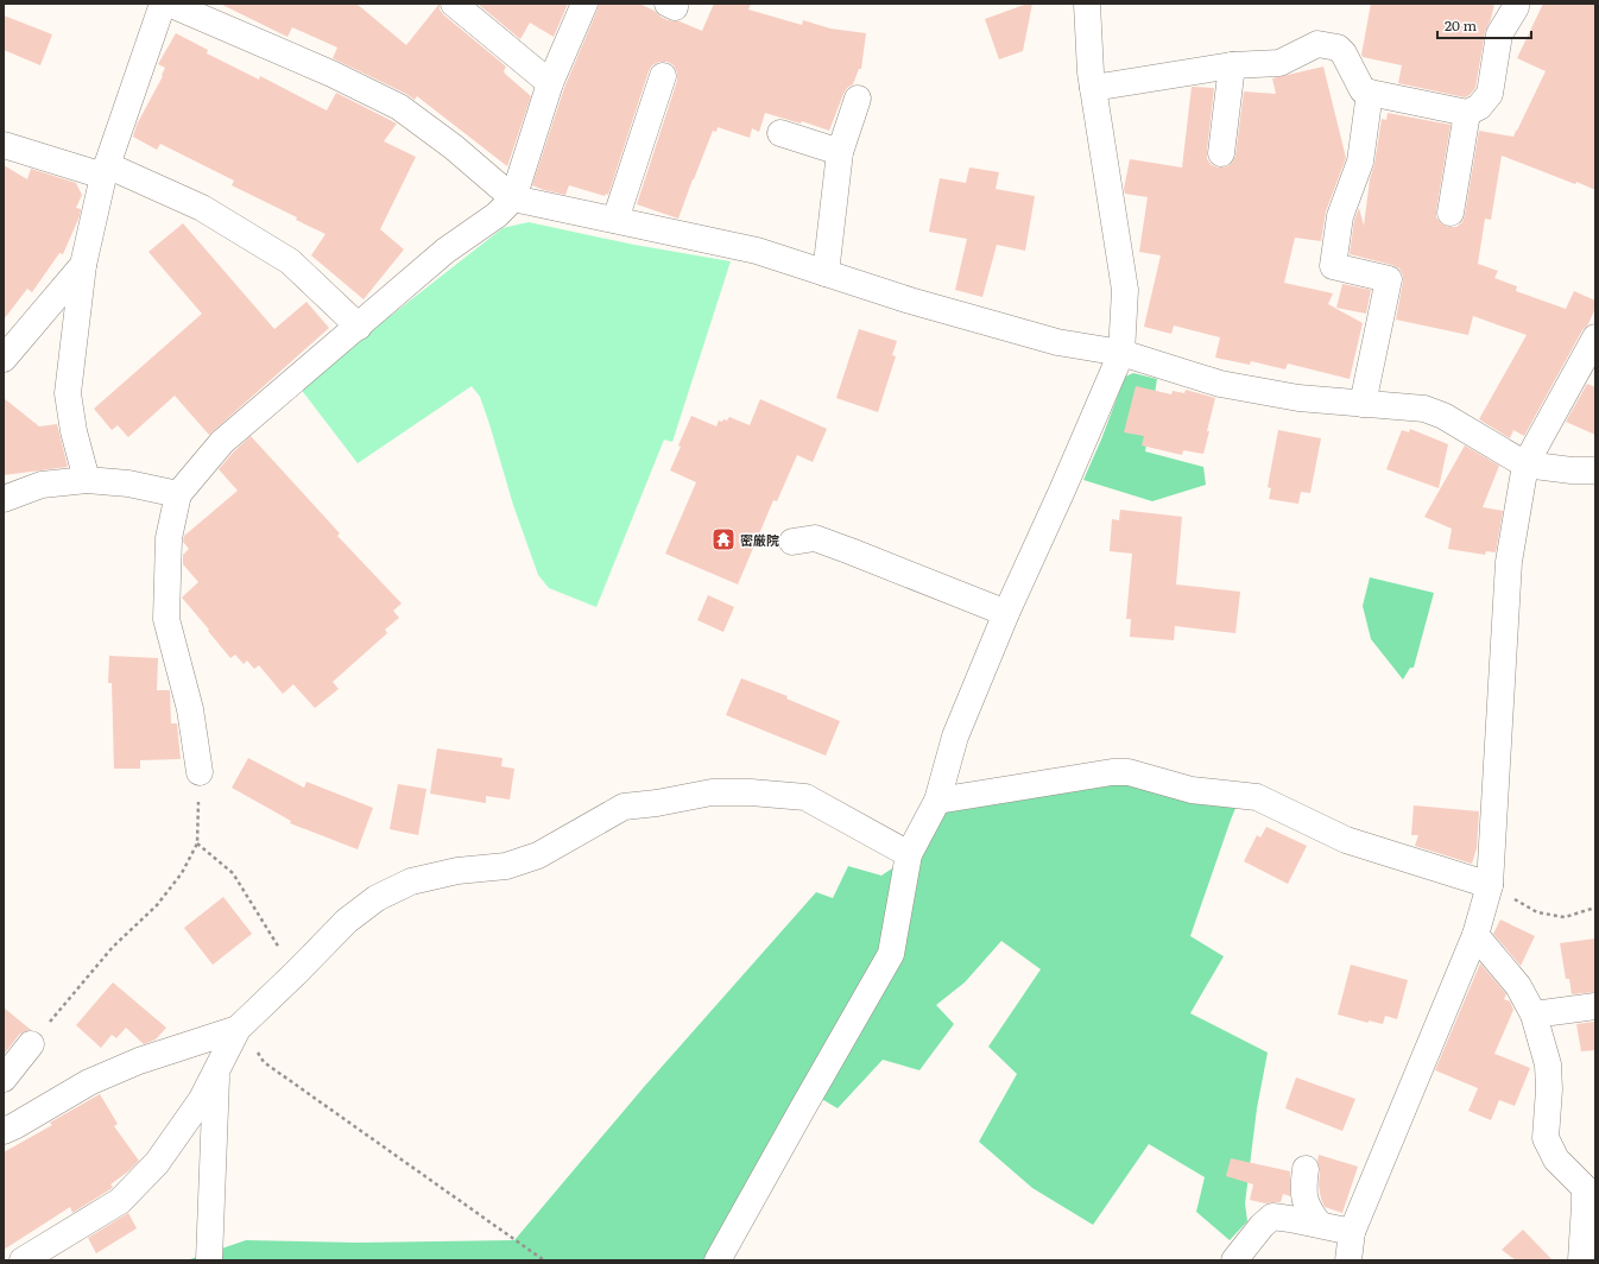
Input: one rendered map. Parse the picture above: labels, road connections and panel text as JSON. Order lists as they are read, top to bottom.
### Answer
{
  "places": {
    "temple": ["密厳院"]
  },
  "scale_bar": "20 m"
}
